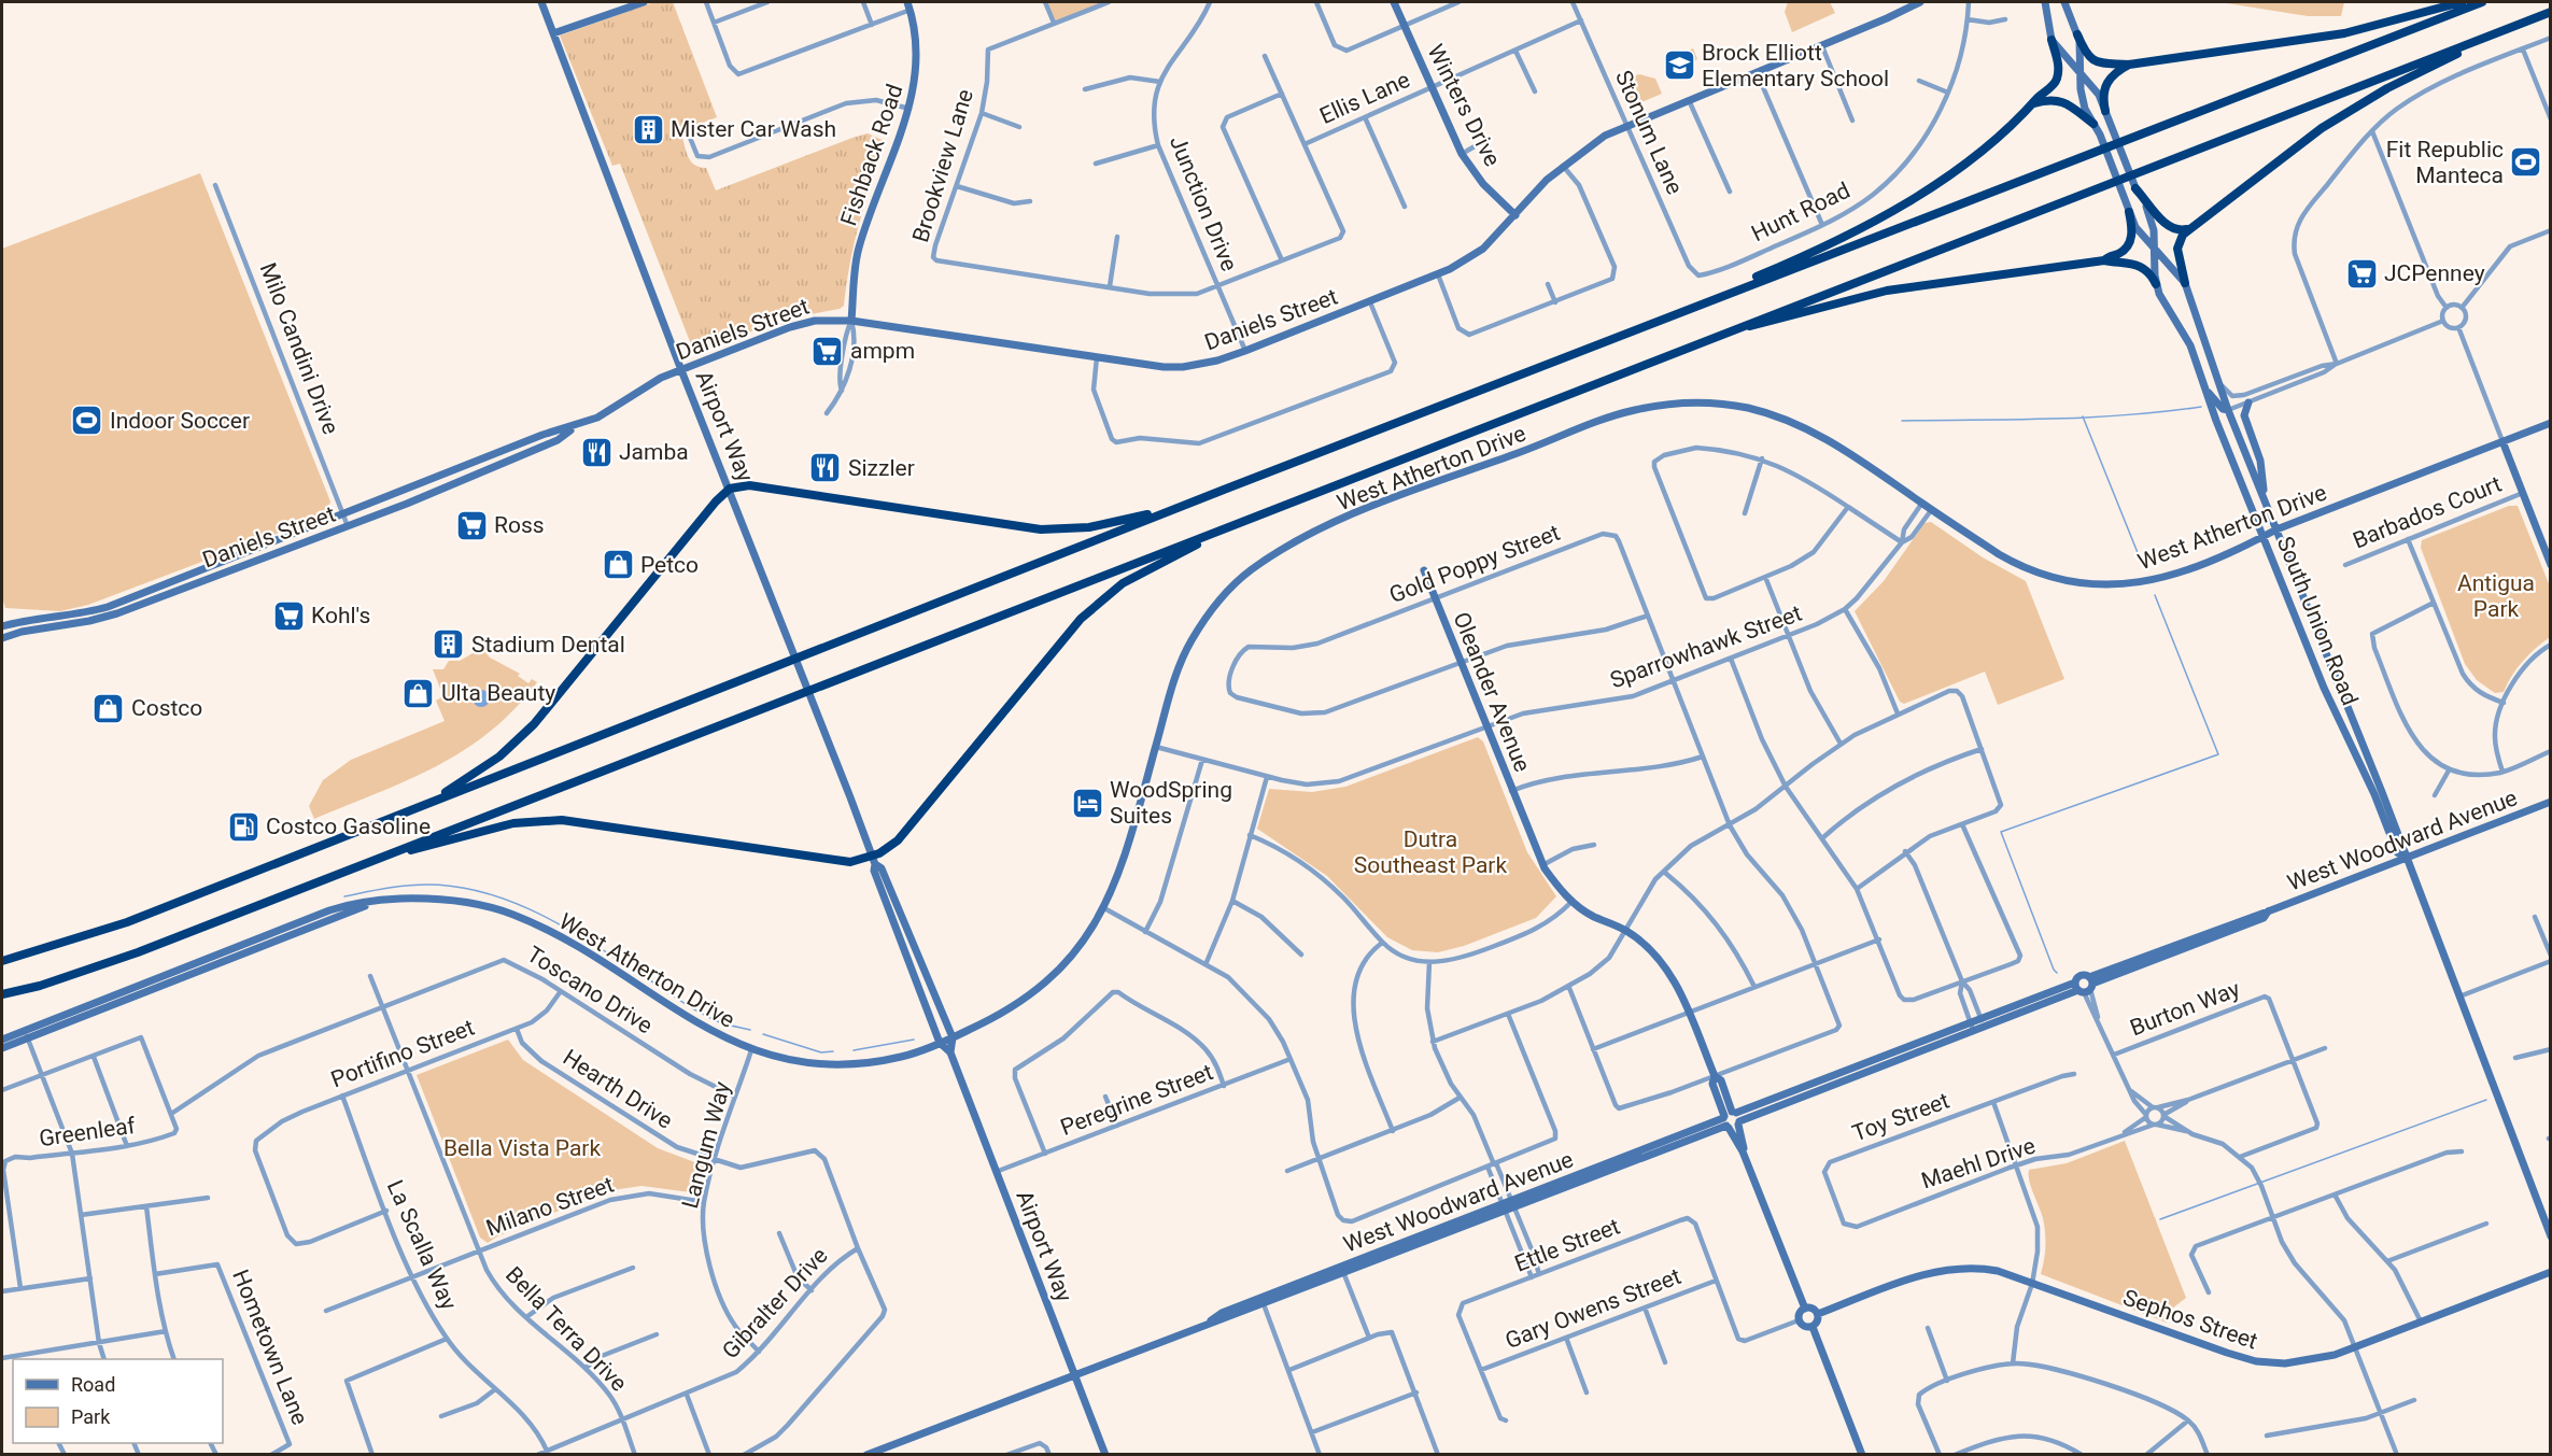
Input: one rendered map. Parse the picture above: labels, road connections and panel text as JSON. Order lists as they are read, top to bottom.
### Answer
{
  "streets": {
    "street": [
      "Ellis Lane",
      "Winters Drive",
      "Stonum Lane",
      "Fishback Road",
      "Brookview Lane",
      "Junction Drive",
      "Hunt Road",
      "Daniels Street",
      "Milo Candini Drive",
      "Airport Way",
      "West Atherton Drive",
      "Barbados Court",
      "Gold Poppy Street",
      "South Union Road",
      "Sparrowhawk Street",
      "Oleander Avenue",
      "West Woodward Avenue",
      "Toscano Drive",
      "Burton Way",
      "Portifino Street",
      "Hearth Drive",
      "Peregrine Street",
      "Toy Street",
      "Greenleaf",
      "Langum Way",
      "Maehl Drive",
      "Milano Street",
      "La Scalla Way",
      "Ettle Street",
      "Gibralter Drive",
      "Gary Owens Street",
      "Sephos Street",
      "Bella Terra Drive",
      "Hometown Lane"
    ]
  },
  "crossings": [
    ["Ellis Lane", "Winters Drive"],
    ["Ellis Lane", "Stonum Lane"],
    ["Winters Drive", "Daniels Street"],
    ["Stonum Lane", "Hunt Road"],
    ["Stonum Lane", "Daniels Street"],
    ["Fishback Road", "Daniels Street"],
    ["Junction Drive", "Daniels Street"],
    ["Daniels Street", "Milo Candini Drive"],
    ["Daniels Street", "Airport Way"],
    ["Airport Way", "West Atherton Drive"],
    ["Airport Way", "West Woodward Avenue"],
    ["Airport Way", "Peregrine Street"],
    ["West Atherton Drive", "South Union Road"],
    ["West Atherton Drive", "Sparrowhawk Street"],
    ["West Atherton Drive", "Langum Way"],
    ["Gold Poppy Street", "Oleander Avenue"],
    ["South Union Road", "West Woodward Avenue"],
    ["Sparrowhawk Street", "Oleander Avenue"],
    ["Toscano Drive", "Portifino Street"],
    ["Toscano Drive", "Greenleaf"],
    ["Toscano Drive", "Langum Way"],
    ["Toscano Drive", "Bella Terra Drive"],
    ["Portifino Street", "Hearth Drive"],
    ["Portifino Street", "La Scalla Way"],
    ["Portifino Street", "Bella Terra Drive"],
    ["Hearth Drive", "Langum Way"],
    ["Hearth Drive", "Gibralter Drive"],
    ["Toy Street", "Maehl Drive"],
    ["Langum Way", "Milano Street"],
    ["Langum Way", "Gibralter Drive"],
    ["Milano Street", "La Scalla Way"],
    ["Milano Street", "Bella Terra Drive"],
    ["La Scalla Way", "Gibralter Drive"],
    ["Ettle Street", "Gary Owens Street"],
    ["Gibralter Drive", "Bella Terra Drive"]
  ],
  "parks": ["Antigua Park", "Dutra Southeast Park", "Bella Vista Park"],
  "places": {
    "school or university": ["Brock Elliott Elementary School"],
    "building": ["Mister Car Wash", "Stadium Dental"],
    "sports": ["Fit Republic Manteca", "Indoor Soccer"],
    "supermarket": [
      "JCPenney",
      "ampm",
      "Ross",
      "Kohl's"
    ],
    "restaurant": ["Jamba", "Sizzler"],
    "shop": ["Petco", "Ulta Beauty", "Costco"],
    "hotel": ["WoodSpring Suites"],
    "fuel station": ["Costco Gasoline"]
  },
  "legend": ["Road", "Park"]
}
